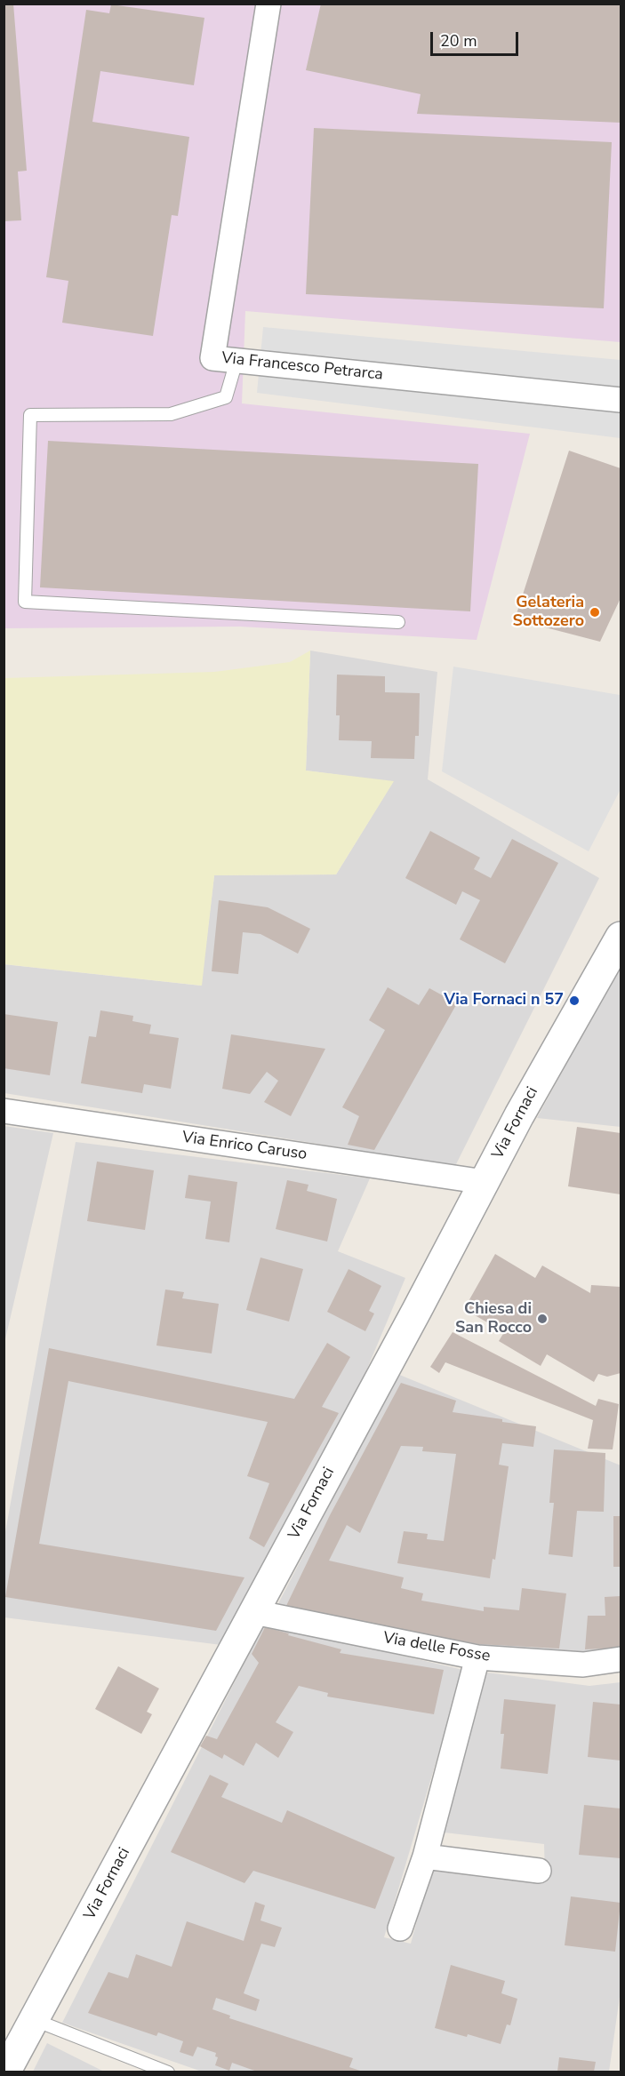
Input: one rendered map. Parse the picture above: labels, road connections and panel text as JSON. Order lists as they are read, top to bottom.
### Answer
{
  "streets": {
    "street": [
      "Via Francesco Petrarca",
      "Via Fornaci",
      "Via Enrico Caruso",
      "Via delle Fosse"
    ]
  },
  "crossings": [
    ["Via Fornaci", "Via Enrico Caruso"],
    ["Via Fornaci", "Via delle Fosse"]
  ],
  "places": ["Gelateria Sottozero", "Via Fornaci n 57", "Chiesa di San Rocco"],
  "scale_bar": "20 m"
}
